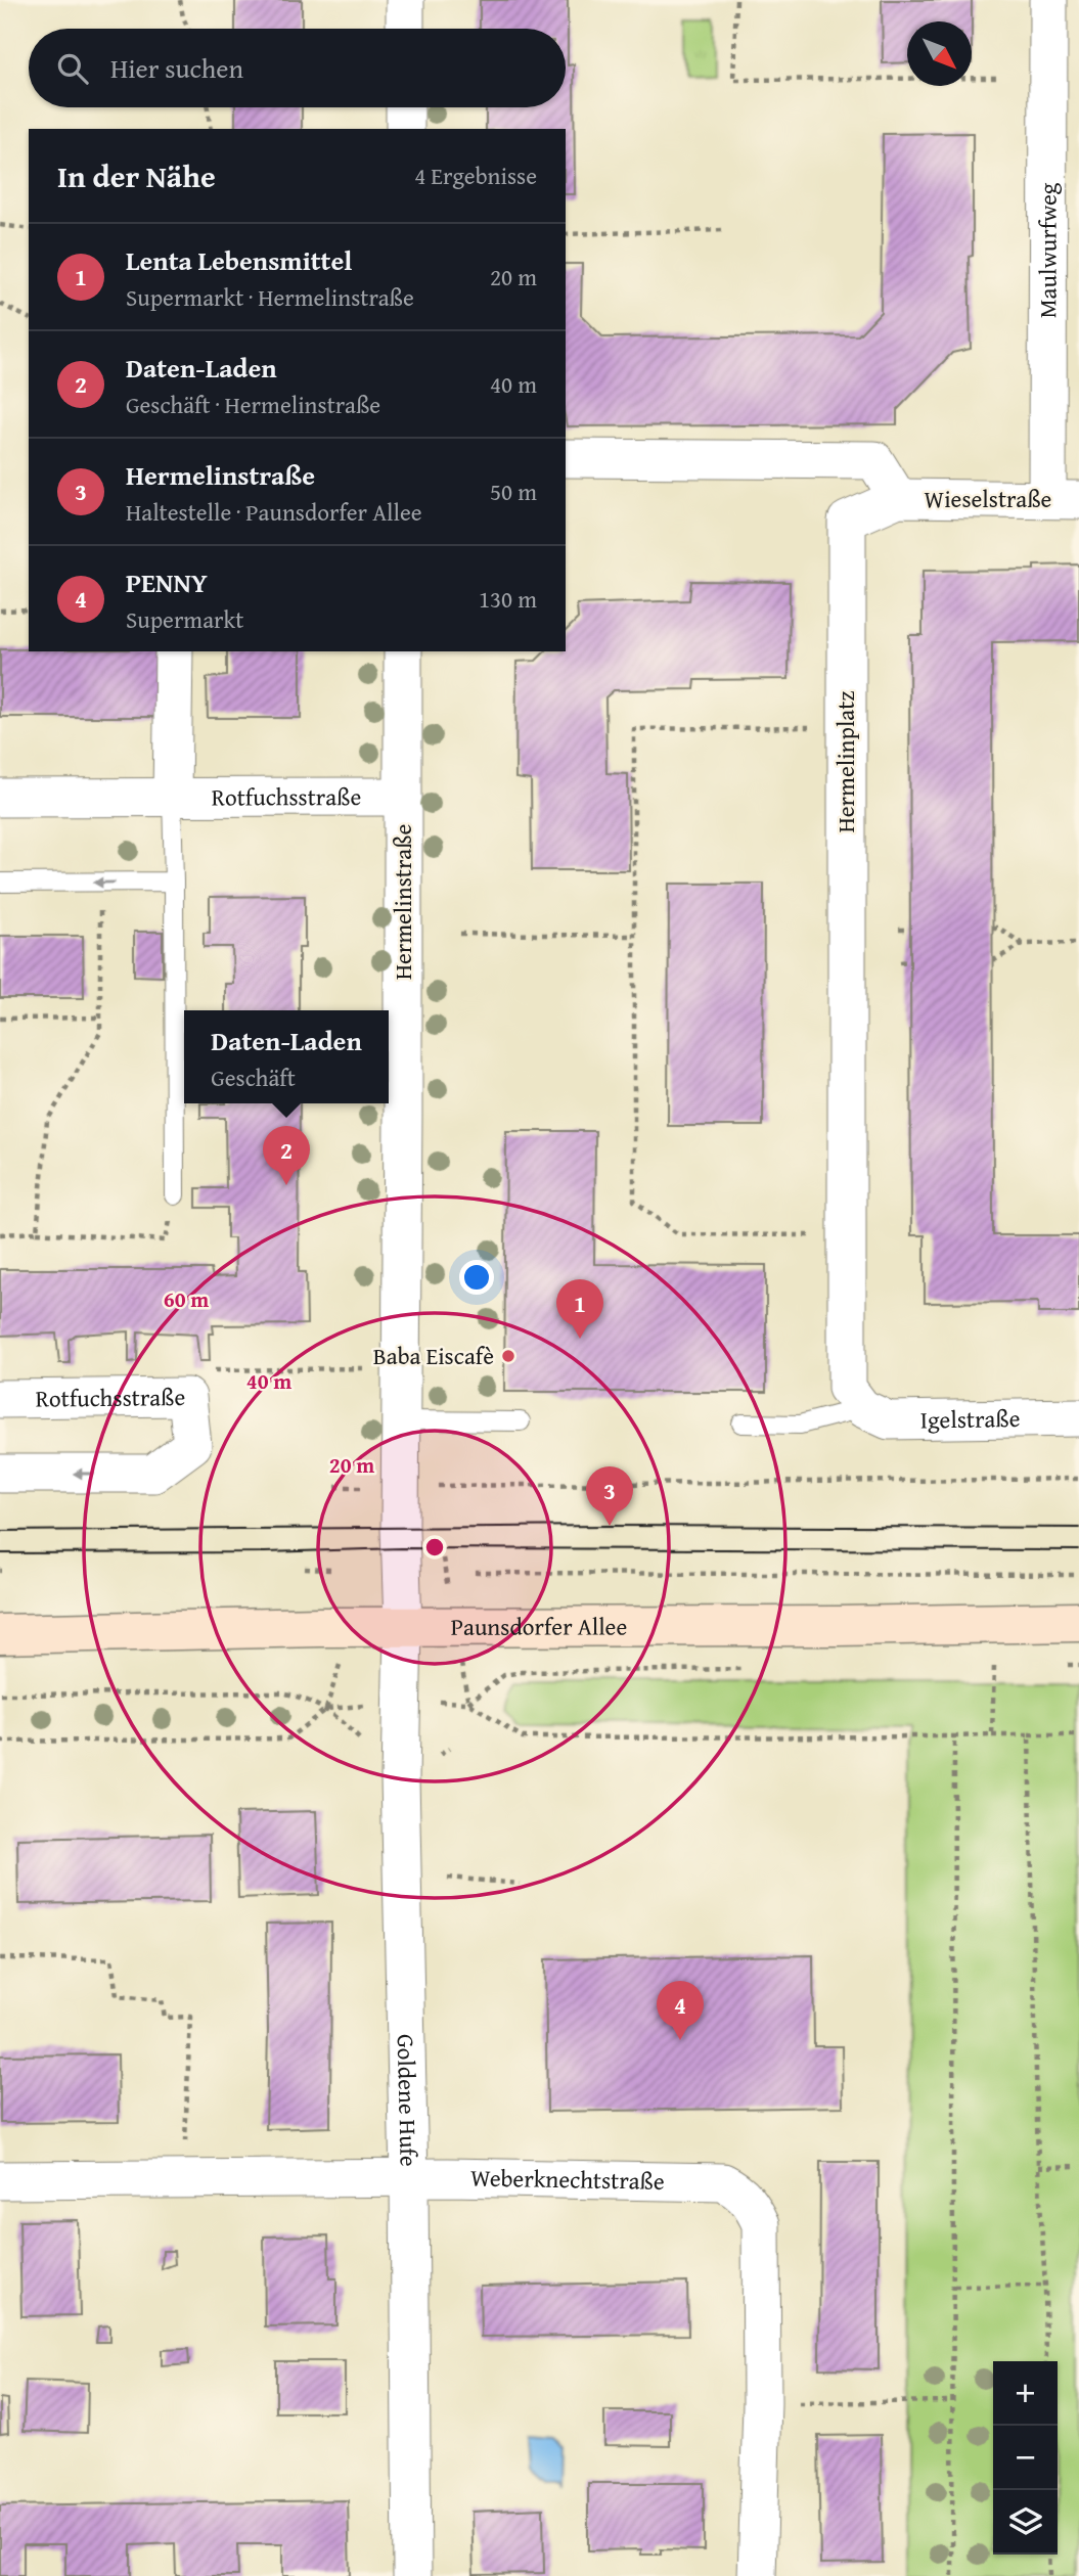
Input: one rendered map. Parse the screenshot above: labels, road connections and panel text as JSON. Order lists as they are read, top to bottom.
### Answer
{
  "streets": {
    "main road": ["Paunsdorfer Allee"],
    "street": [
      "Maulwurfweg",
      "Wieselstraße",
      "Hermelinplatz",
      "Rotfuchsstraße",
      "Hermelinstraße",
      "Igelstraße",
      "Goldene Hufe",
      "Weberknechtstraße"
    ]
  },
  "crossings": [
    ["Maulwurfweg", "Wieselstraße"],
    ["Wieselstraße", "Hermelinplatz"],
    ["Hermelinplatz", "Igelstraße"],
    ["Rotfuchsstraße", "Hermelinstraße"],
    ["Hermelinstraße", "Paunsdorfer Allee"],
    ["Hermelinstraße", "Goldene Hufe"],
    ["Paunsdorfer Allee", "Goldene Hufe"],
    ["Goldene Hufe", "Weberknechtstraße"]
  ],
  "places": ["Baba Eiscafè"],
  "north": "bottom right",
  "page": {
    "search": "Hier suchen",
    "heading": ["In der Nähe", "4 Ergebnisse"],
    "list": [
      {
        "mark": "1",
        "name": "Lenta Lebensmittel",
        "note": "Supermarkt · Hermelinstraße",
        "value": "20 m"
      },
      {
        "mark": "2",
        "name": "Daten-Laden",
        "note": "Geschäft · Hermelinstraße",
        "value": "40 m"
      },
      {
        "mark": "3",
        "name": "Hermelinstraße",
        "note": "Haltestelle · Paunsdorfer Allee",
        "value": "50 m"
      },
      {
        "mark": "4",
        "name": "PENNY",
        "note": "Supermarkt",
        "value": "130 m"
      }
    ],
    "popup": ["Daten-Laden", "Geschäft"],
    "pins": [
      "2",
      "1",
      "3",
      "4"
    ],
    "map_buttons": ["+", "−"]
  },
  "rings": ["60 m", "40 m", "20 m"]
}
